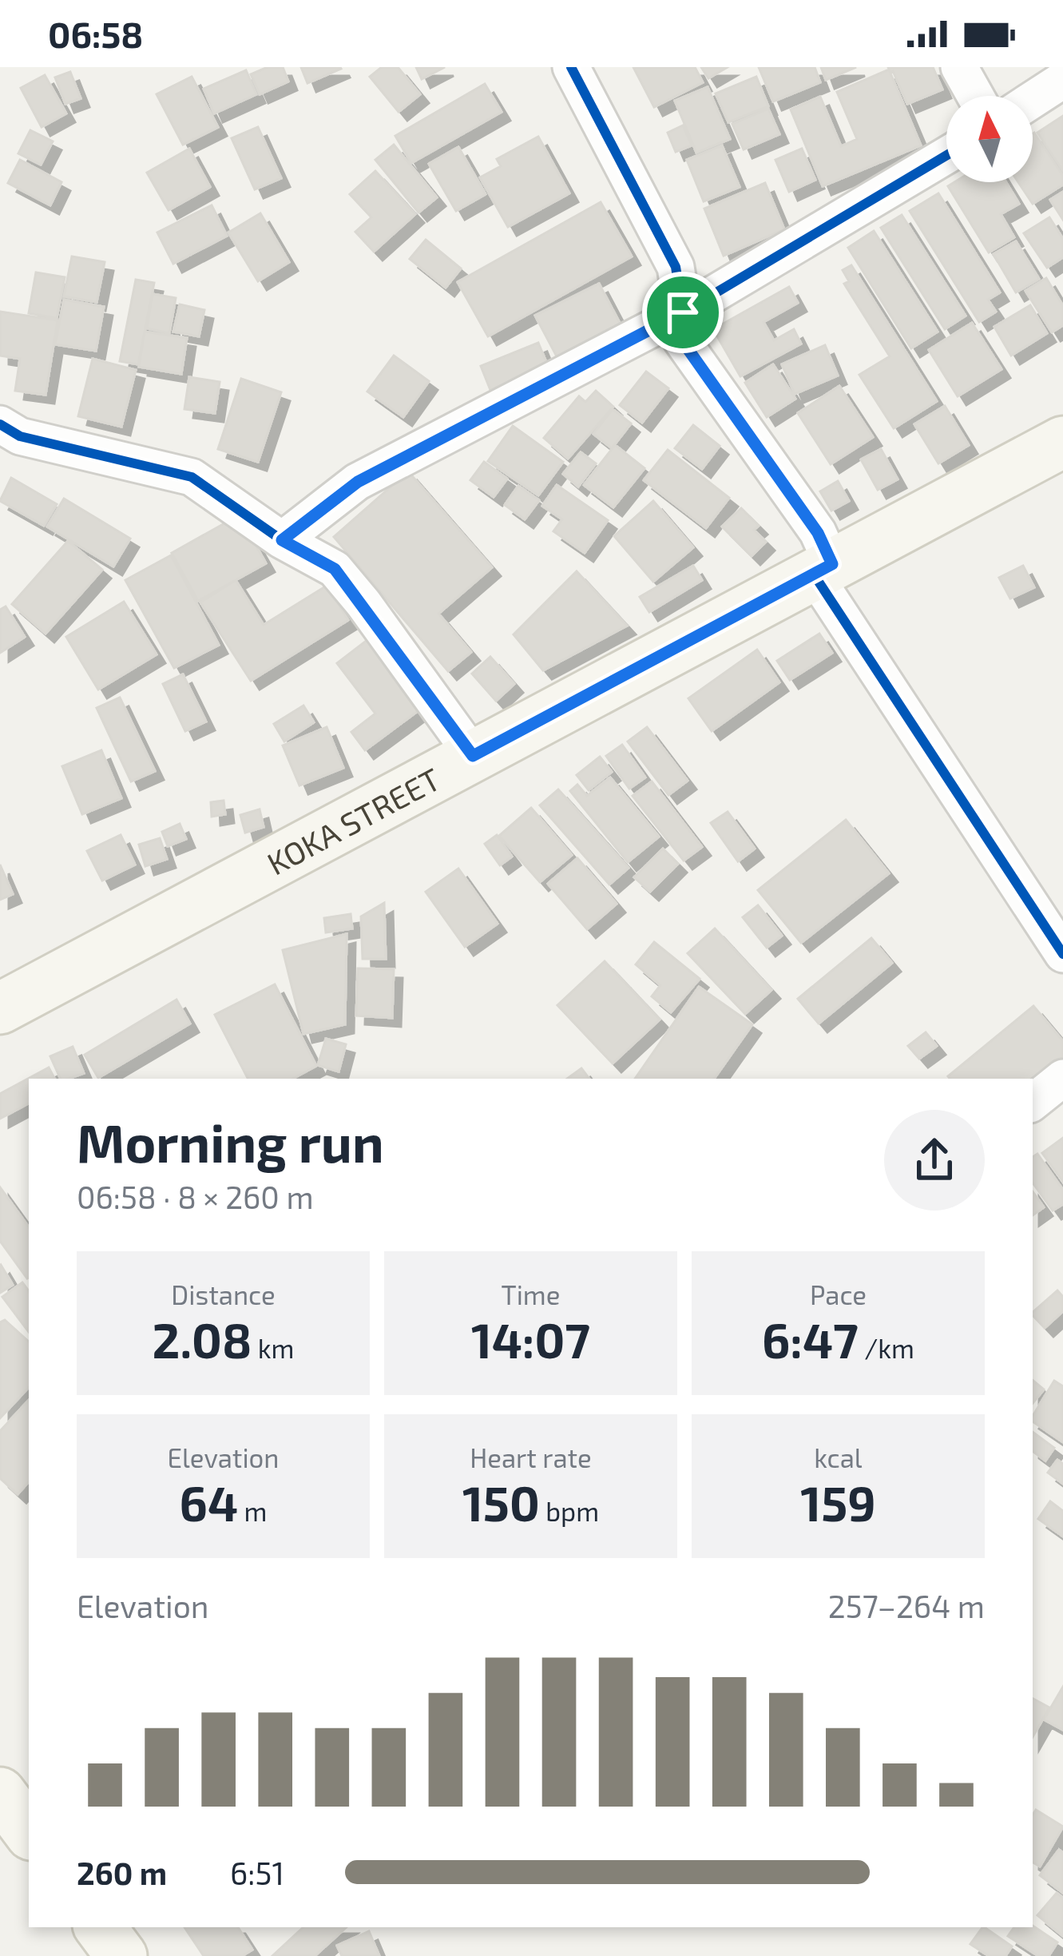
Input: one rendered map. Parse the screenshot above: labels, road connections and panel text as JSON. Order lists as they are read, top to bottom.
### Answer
{
  "streets": {
    "main road": ["KOKA STREET"]
  },
  "north": "top",
  "page": {
    "status": "06:58",
    "heading": ["Morning run", "06:58 · 8 × 260 m"],
    "stats": [
      ["Distance", "2.08 km"],
      ["Time", "14:07"],
      ["Pace", "6:47 /km"],
      ["Elevation", "64 m"],
      ["Heart rate", "150 bpm"],
      ["kcal", "159"]
    ],
    "chart": ["Elevation", "257–264 m"],
    "list": [
      {
        "name": "260 m",
        "note": "6:51"
      }
    ]
  }
}
